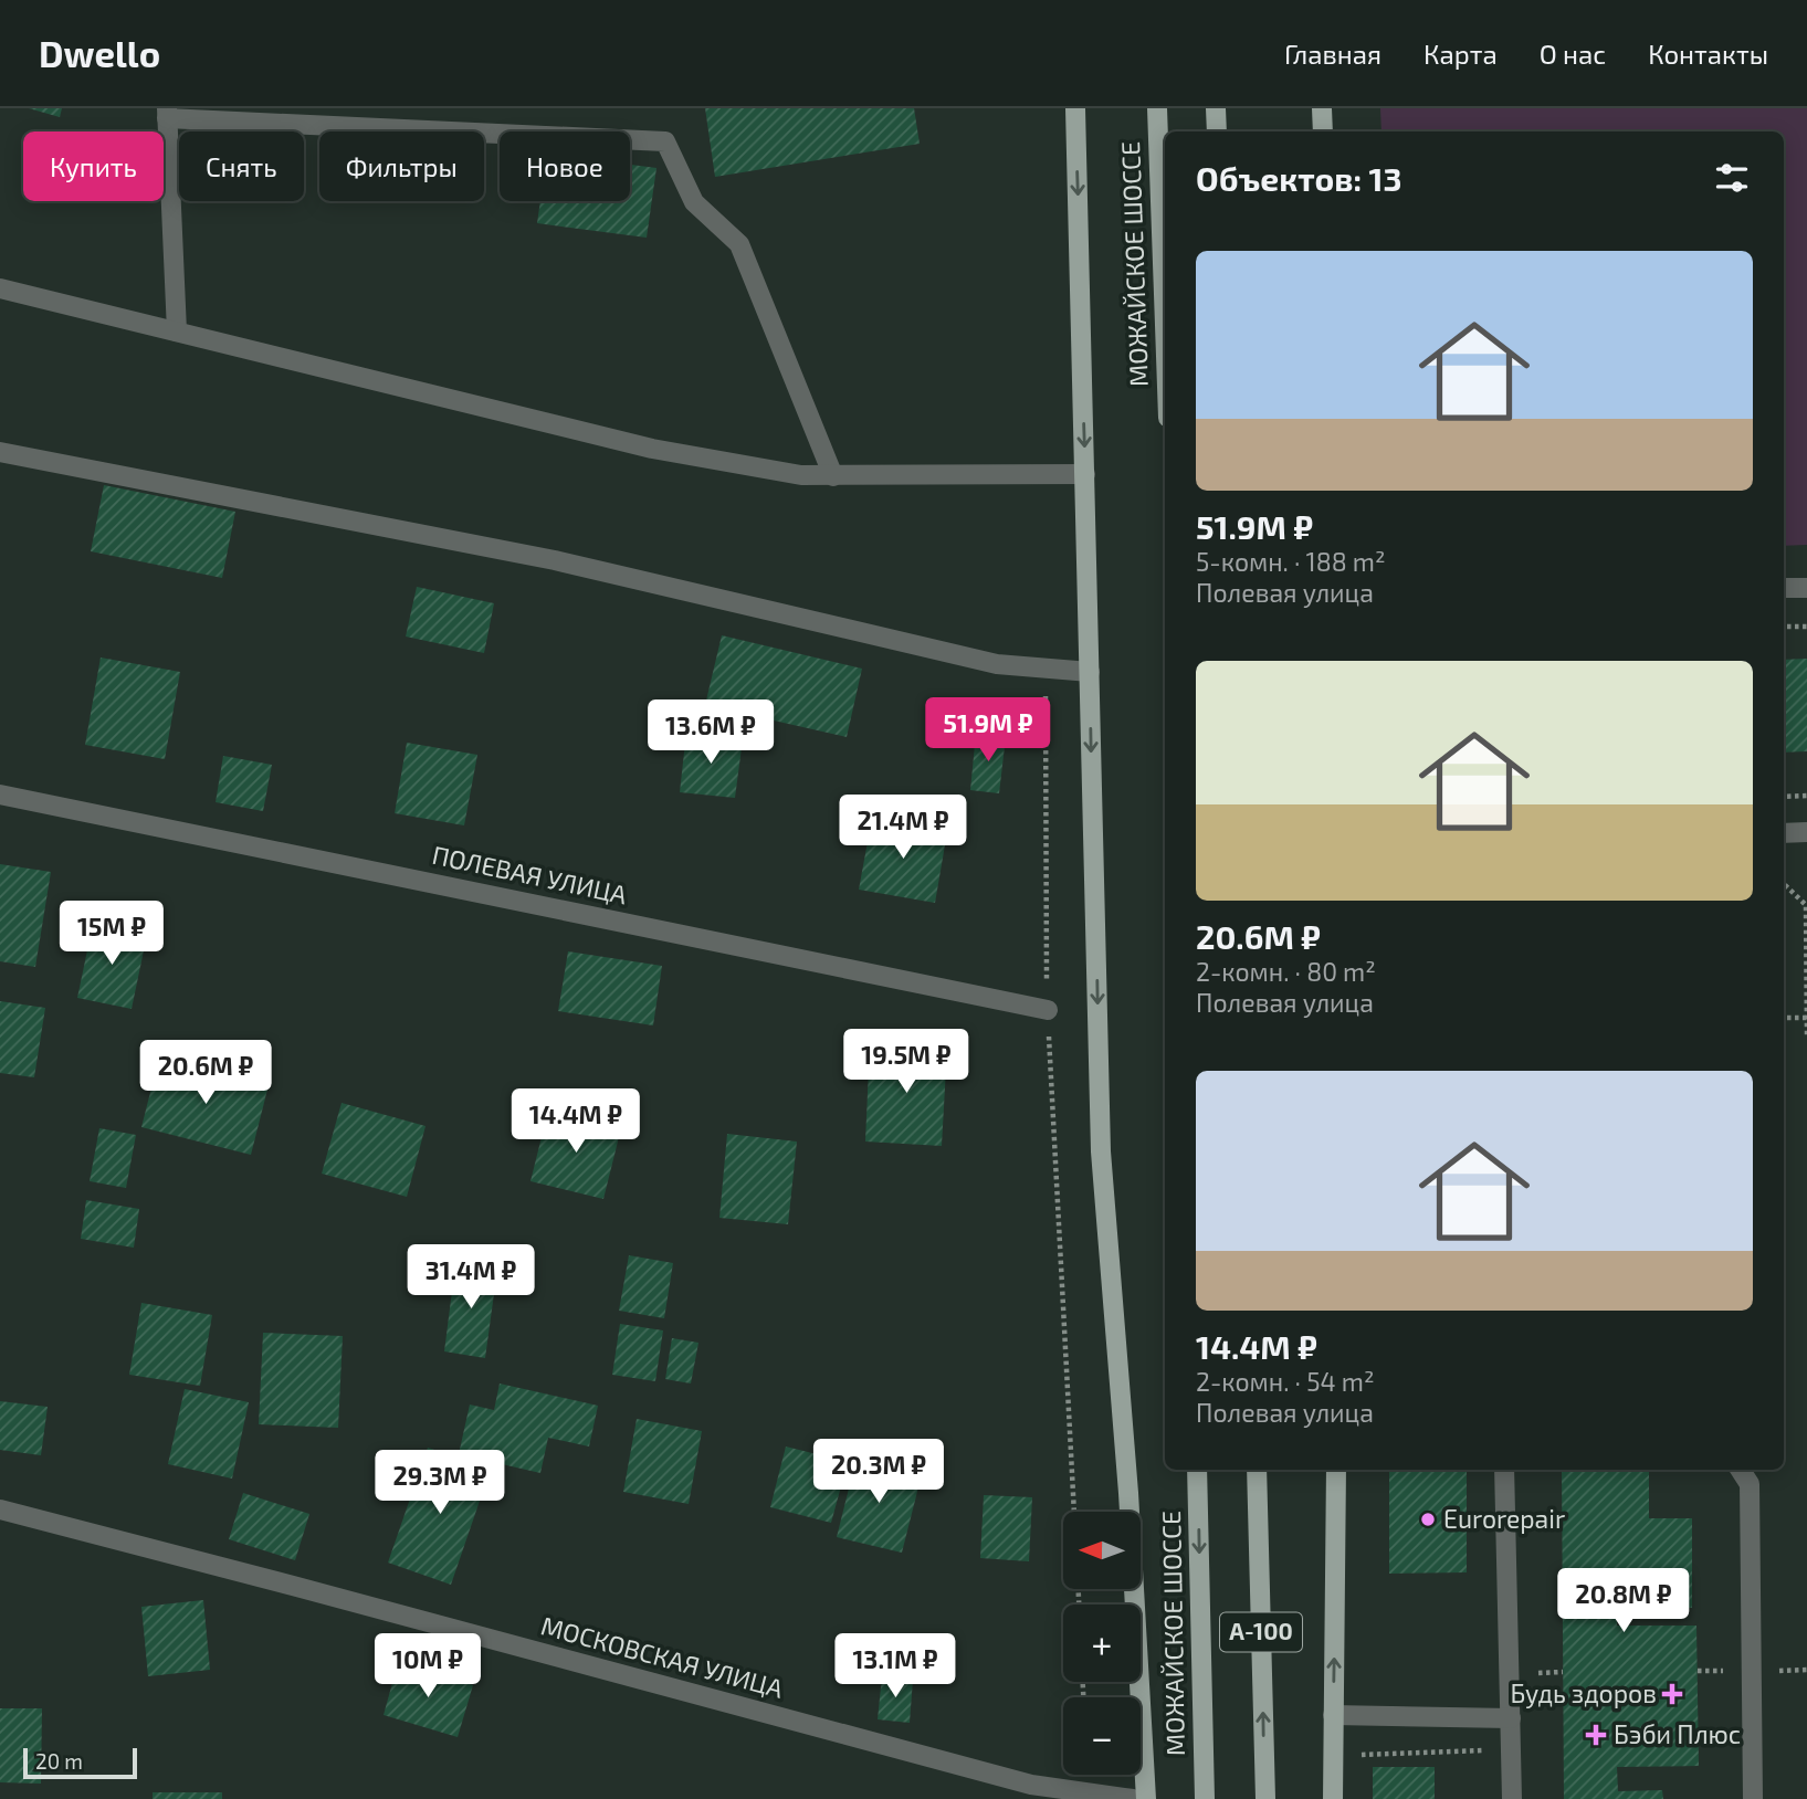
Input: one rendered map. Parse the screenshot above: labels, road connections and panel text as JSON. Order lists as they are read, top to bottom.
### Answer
{
  "streets": {
    "main road": ["МОЖАЙСКОЕ ШОССЕ", "А-100"],
    "street": ["ПОЛЕВАЯ УЛИЦА", "МОСКОВСКАЯ УЛИЦА"]
  },
  "places": {
    "other": ["Eurorepair"],
    "health": ["Будь здоров", "Бэби Плюс"]
  },
  "scale_bar": "20 m",
  "north": "left",
  "page": {
    "header": "Dwello",
    "nav": [
      "Главная",
      "Карта",
      "О нас",
      "Контакты"
    ],
    "chip": [
      "Купить",
      "Снять",
      "Фильтры",
      "Новое"
    ],
    "heading": "Объектов: 13",
    "list": [
      {
        "name": "51.9M ₽",
        "note": "5-комн. · 188 m² · Полевая улица"
      },
      {
        "name": "20.6M ₽",
        "note": "2-комн. · 80 m² · Полевая улица"
      },
      {
        "name": "14.4M ₽",
        "note": "2-комн. · 54 m² · Полевая улица"
      }
    ],
    "price": [
      "51.9M ₽",
      "13.6M ₽",
      "21.4M ₽",
      "15M ₽",
      "19.5M ₽",
      "20.6M ₽",
      "14.4M ₽",
      "31.4M ₽",
      "20.3M ₽",
      "29.3M ₽",
      "20.8M ₽",
      "10M ₽",
      "13.1M ₽"
    ],
    "map_buttons": ["+", "−"],
    "scale": "20 m"
  }
}
